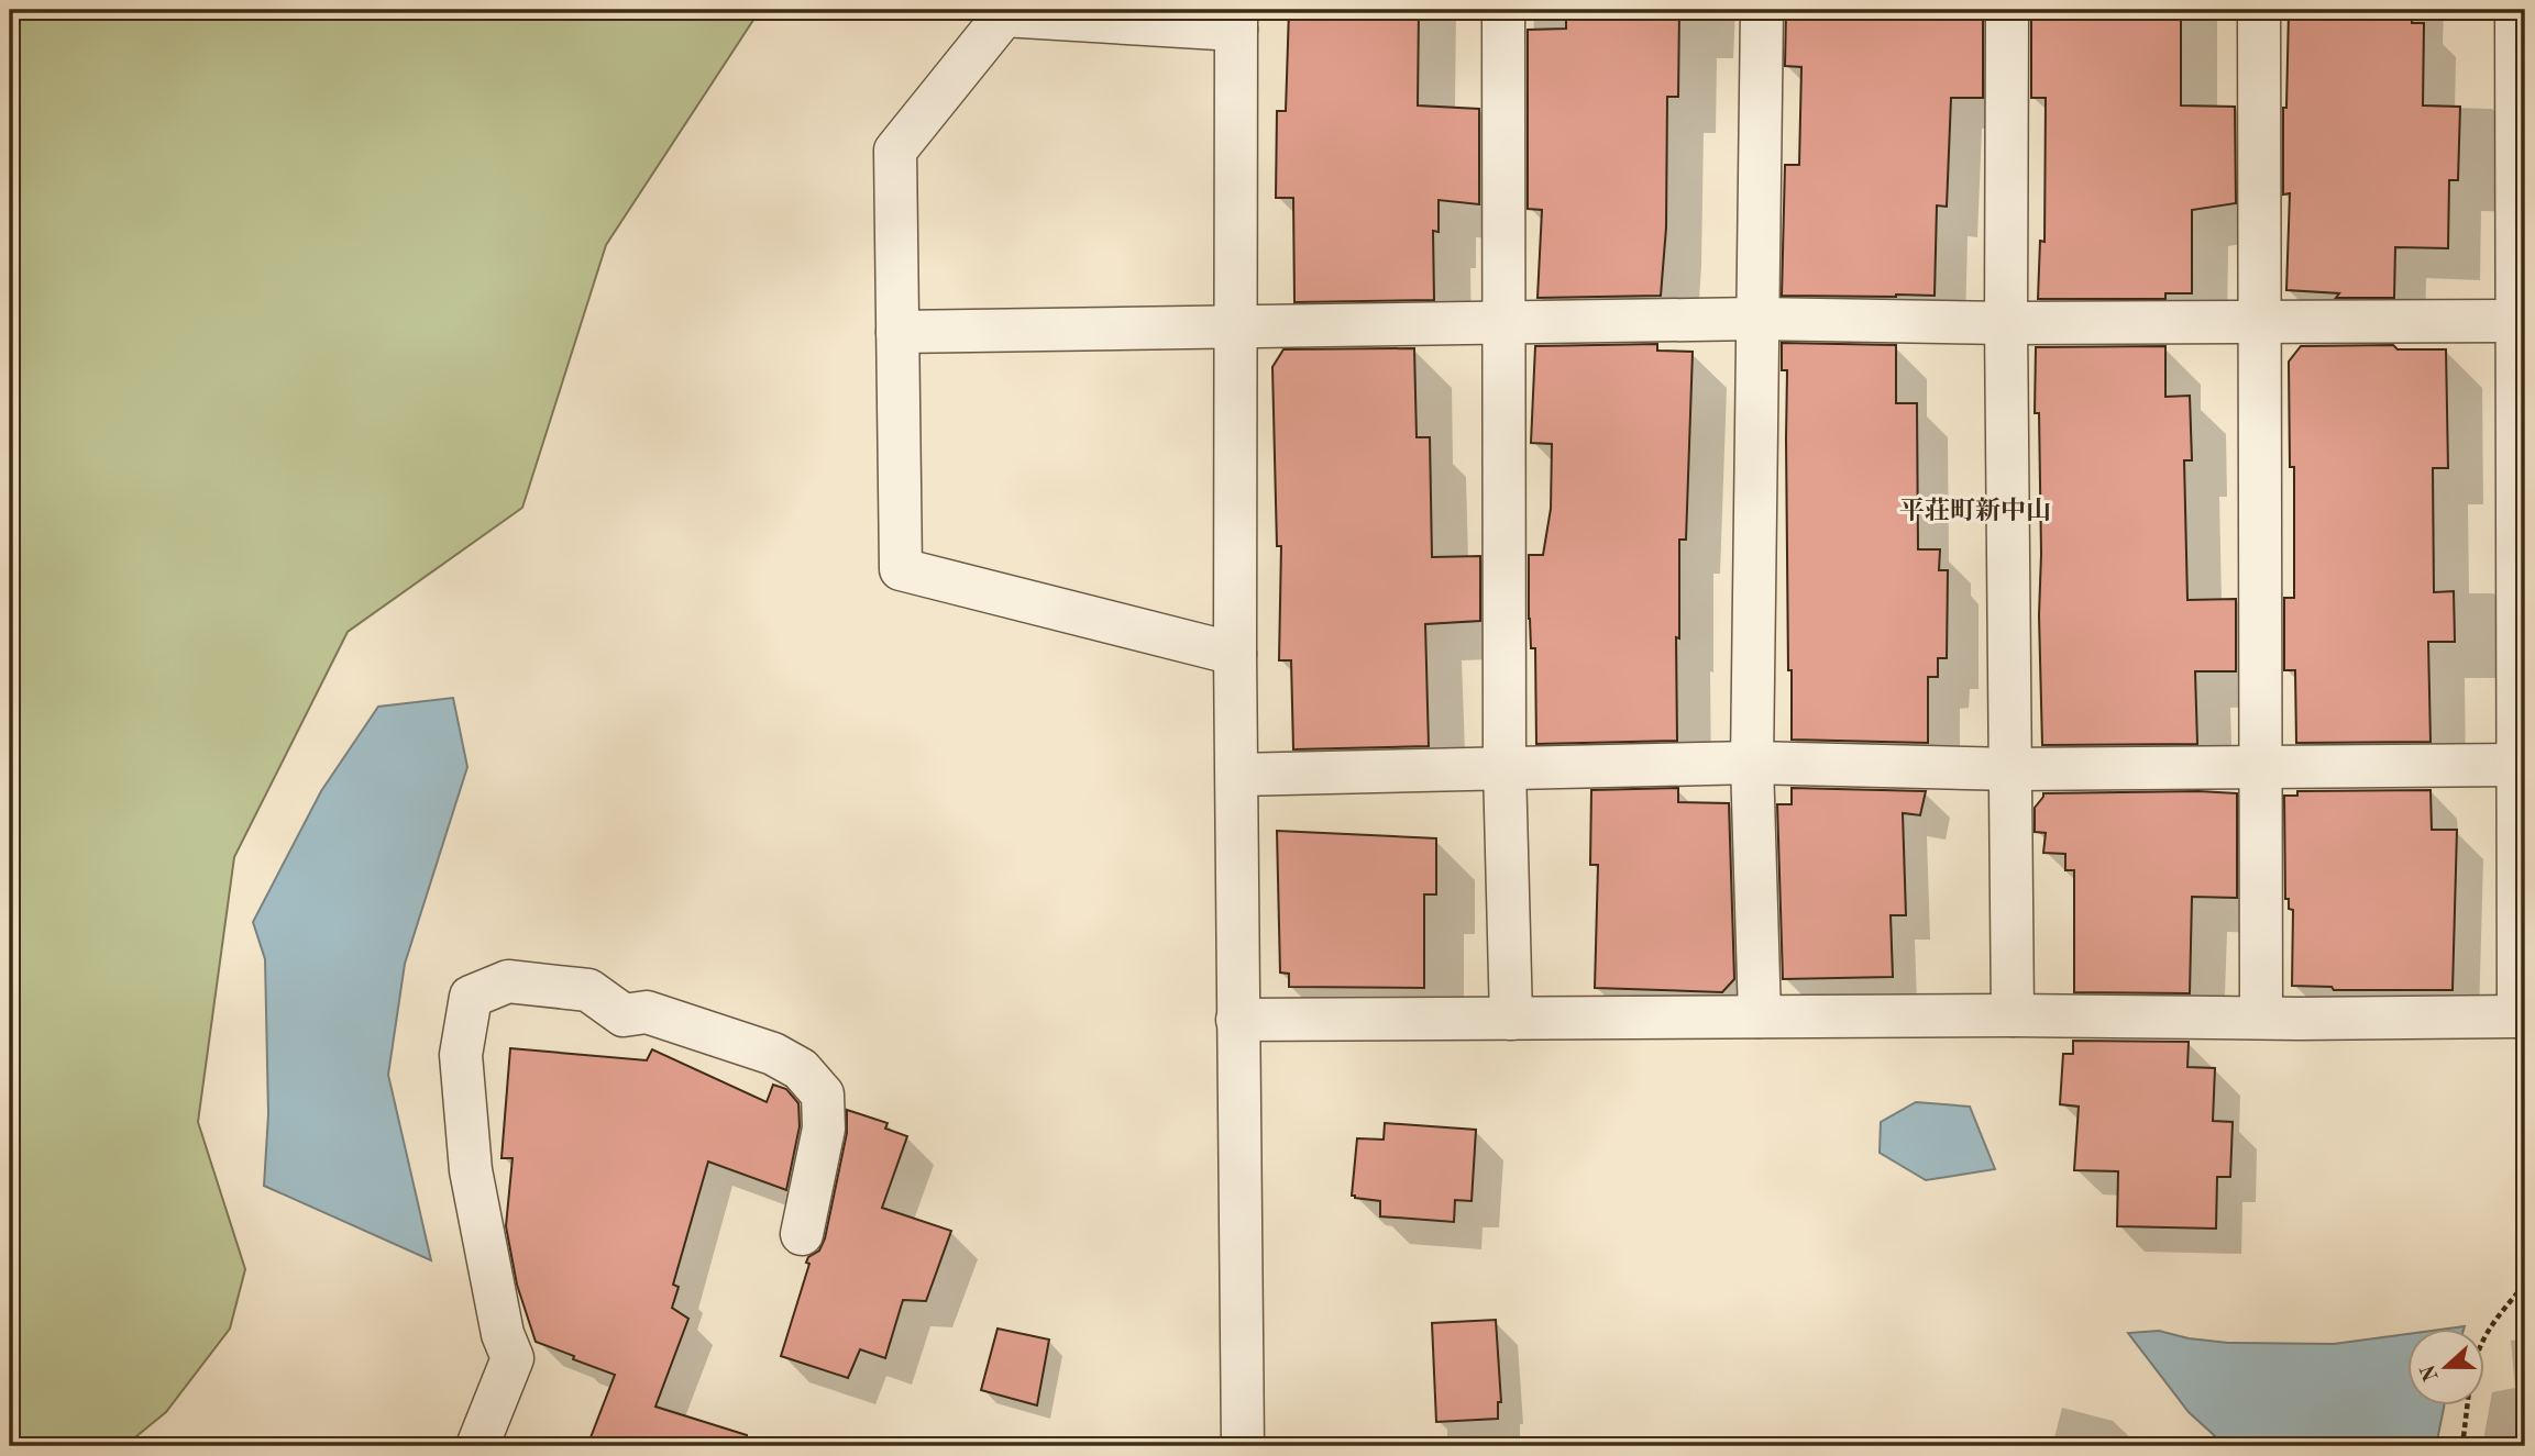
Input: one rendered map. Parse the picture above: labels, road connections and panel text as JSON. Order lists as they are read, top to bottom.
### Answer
{
  "districts": ["平荘町新中山"],
  "north": "left"
}
